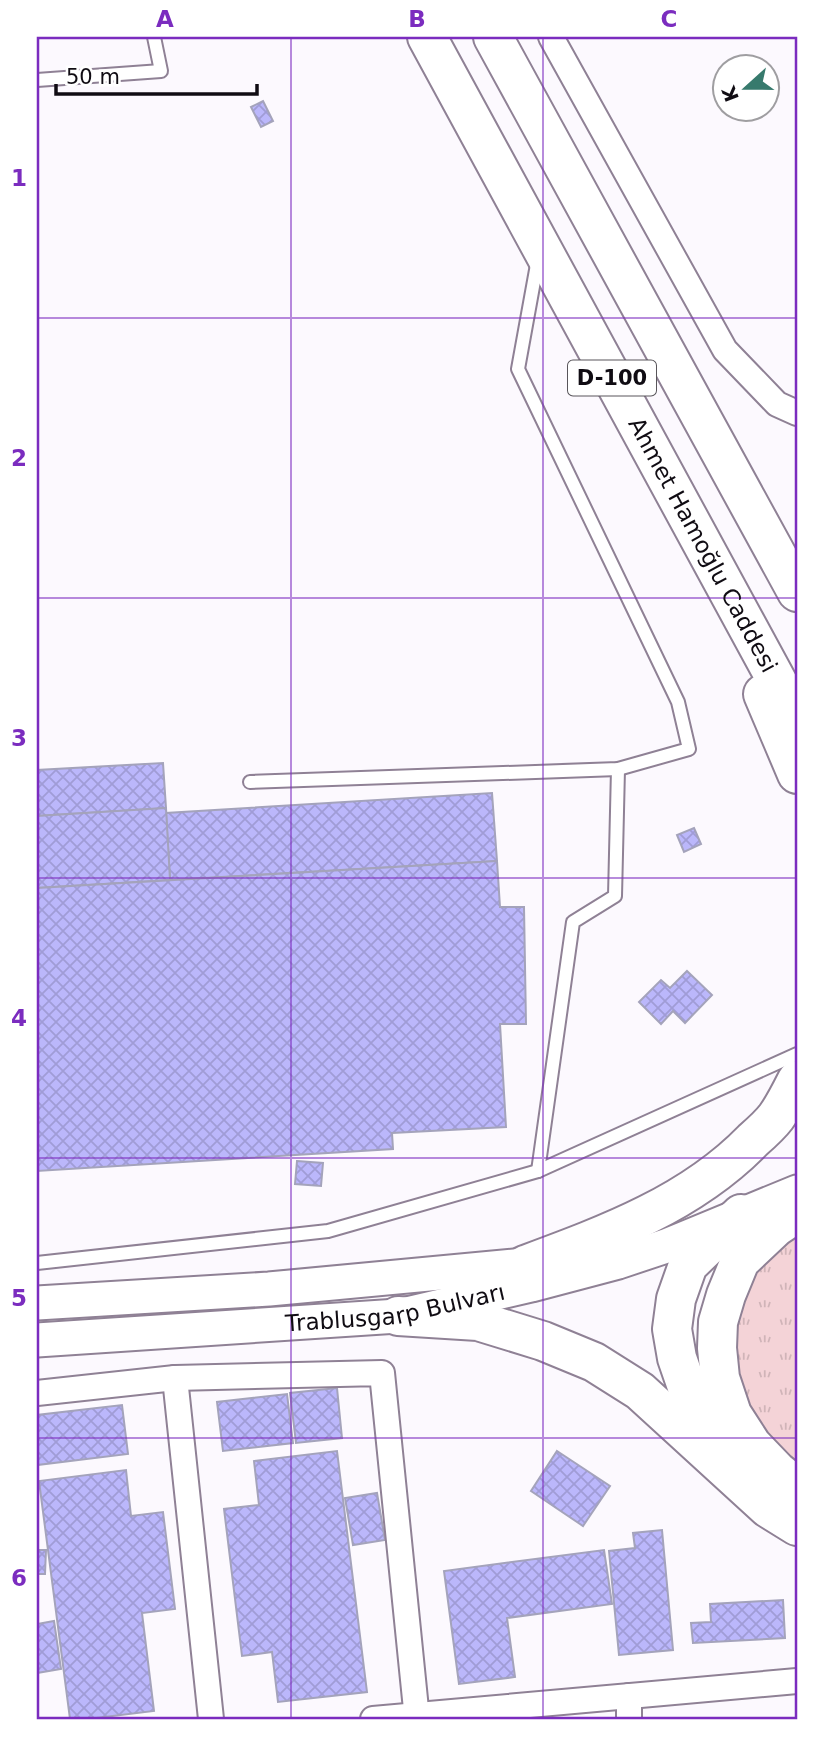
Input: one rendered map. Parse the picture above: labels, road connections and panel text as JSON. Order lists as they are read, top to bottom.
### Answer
{
  "streets": {
    "highway": ["D-100", "Ahmet Hamoğlu Caddesi"],
    "main road": ["Trablusgarp Bulvarı"]
  },
  "scale_bar": "50 m",
  "north": "left",
  "grid": {
    "columns": ["A", "B", "C"],
    "rows": [
      "1",
      "2",
      "3",
      "4",
      "5",
      "6"
    ]
  }
}
